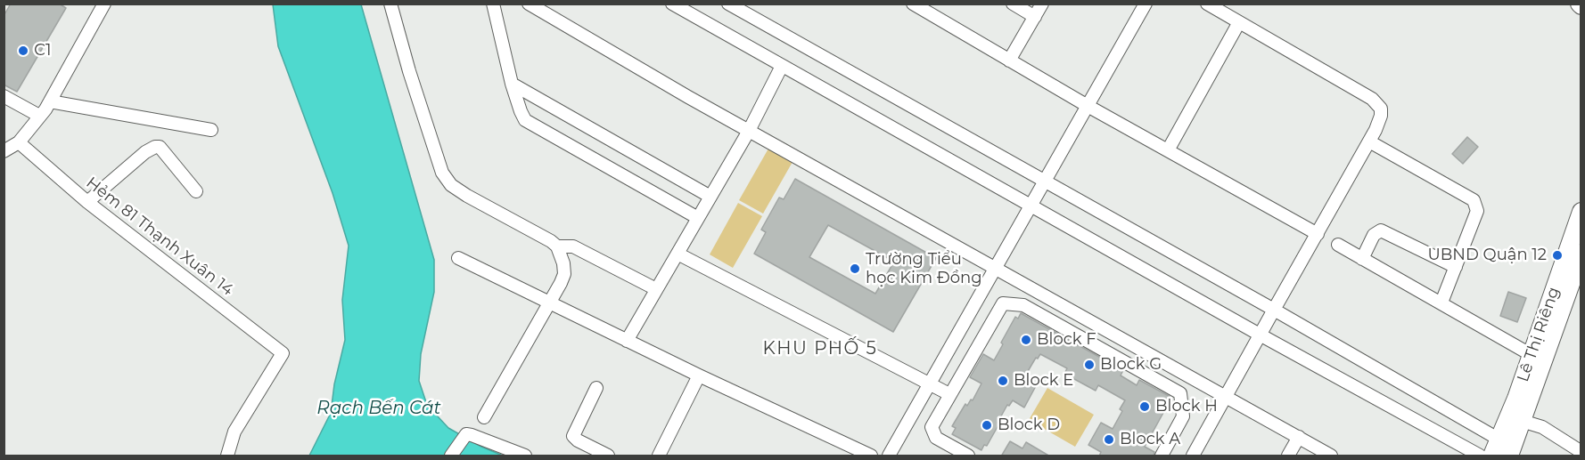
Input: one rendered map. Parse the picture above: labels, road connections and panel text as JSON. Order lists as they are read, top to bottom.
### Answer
{
  "streets": {
    "street": ["Hẻm 81 Thạnh Xuân 14", "Lê Thị Riêng"]
  },
  "districts": ["KHU PHỐ 5"],
  "water": ["Rạch Bến Cát"],
  "places": [
    "С1",
    "UBND Quận 12",
    "Trường Tiểu học Kim Đồng",
    "Block F",
    "Block G",
    "Block E",
    "Block H",
    "Block D",
    "Block A"
  ]
}
